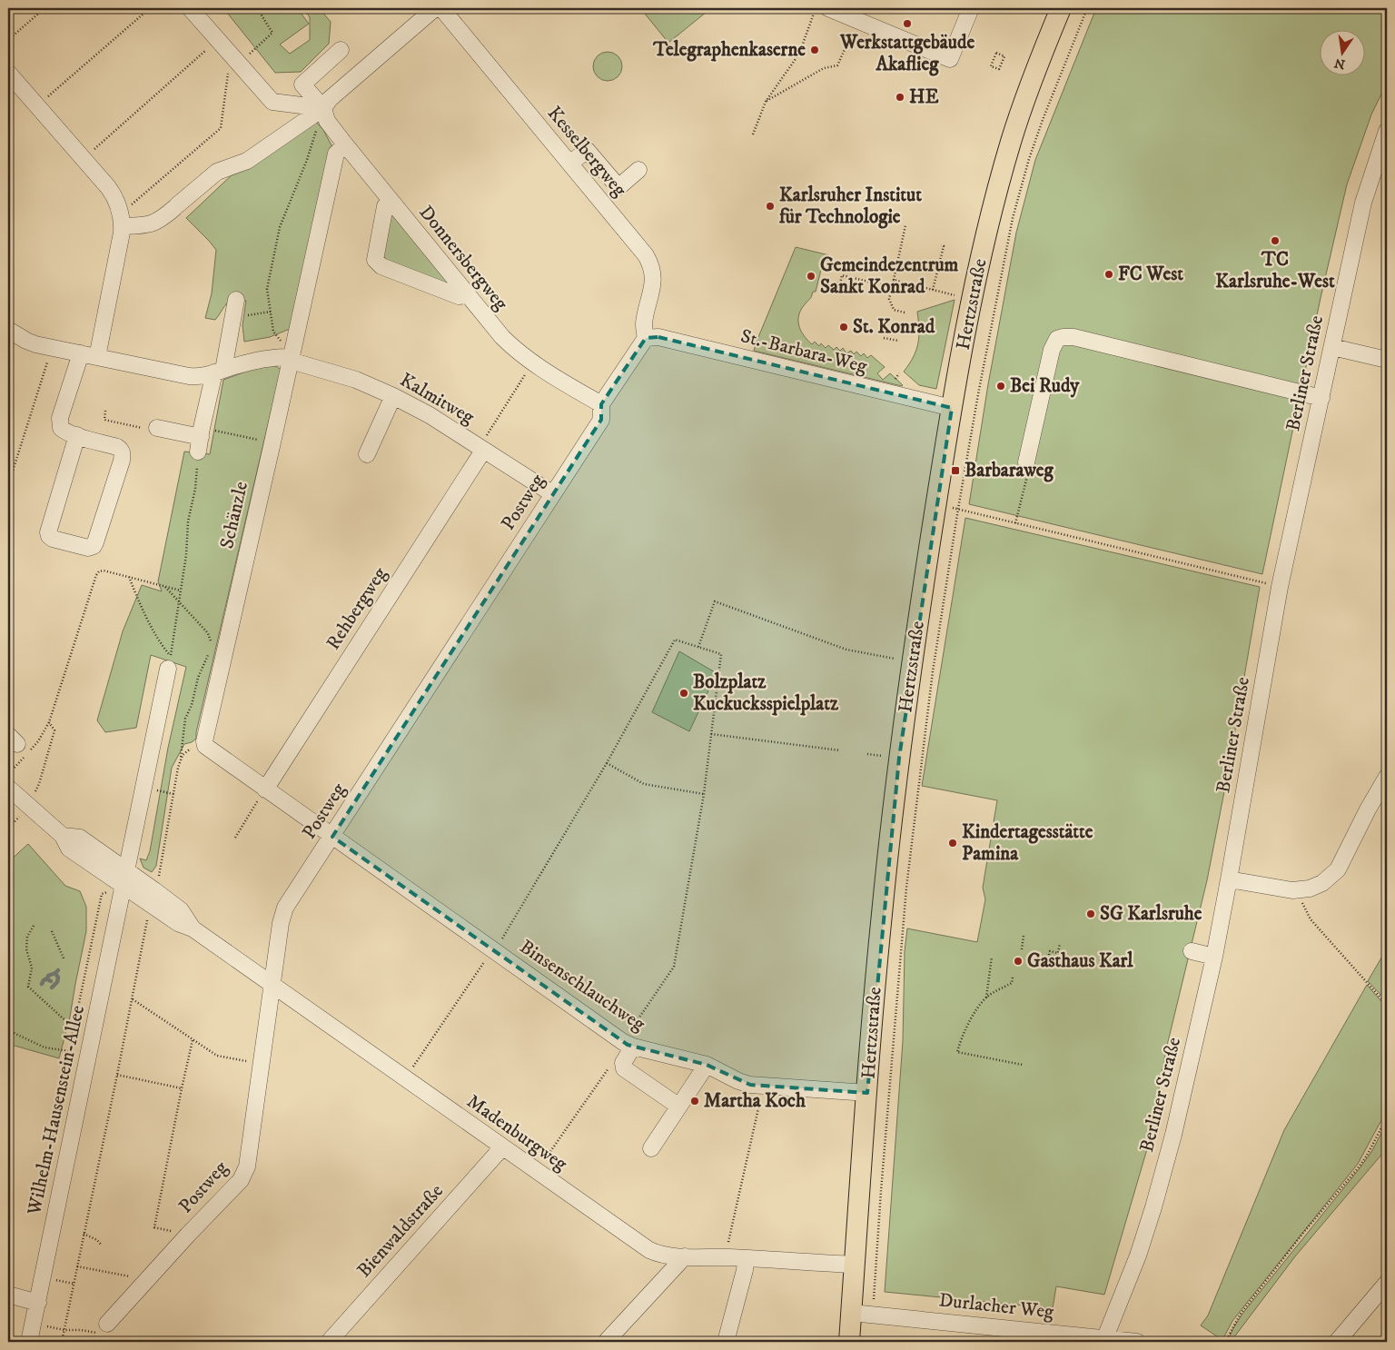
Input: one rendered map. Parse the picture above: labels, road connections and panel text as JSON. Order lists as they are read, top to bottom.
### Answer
{
  "streets": {
    "main road": ["Hertzstraße"],
    "street": [
      "Kesselbergweg",
      "Donnersbergweg",
      "St.-Barbara-Weg",
      "Berliner Straße",
      "Kalmitweg",
      "Postweg",
      "Schänzle",
      "Rehbergweg",
      "Binsenschlauchweg",
      "Wilhelm-Hausenstein-Allee",
      "Madenburgweg",
      "Bienwaldstraße",
      "Durlacher Weg"
    ]
  },
  "crossings": [
    ["Kesselbergweg", "St.-Barbara-Weg"],
    ["Kesselbergweg", "Postweg"],
    ["Donnersbergweg", "Postweg"],
    ["Donnersbergweg", "Schänzle"],
    ["Hertzstraße", "St.-Barbara-Weg"],
    ["Hertzstraße", "Binsenschlauchweg"],
    ["Hertzstraße", "Madenburgweg"],
    ["Hertzstraße", "Durlacher Weg"],
    ["St.-Barbara-Weg", "Postweg"],
    ["Berliner Straße", "Durlacher Weg"],
    ["Kalmitweg", "Postweg"],
    ["Kalmitweg", "Schänzle"],
    ["Kalmitweg", "Rehbergweg"],
    ["Postweg", "Binsenschlauchweg"],
    ["Postweg", "Madenburgweg"],
    ["Wilhelm-Hausenstein-Allee", "Madenburgweg"],
    ["Madenburgweg", "Bienwaldstraße"]
  ],
  "places": {
    "other": [
      "Werkstattgebäude Akaflieg",
      "Telegraphenkaserne",
      "HE",
      "Karlsruher Institut für Technologie",
      "TC Karlsruhe-West",
      "FC West",
      "Gemeindezentrum Sankt Konrad",
      "St. Konrad",
      "Bei Rudy",
      "Bolzplatz Kuckucksspielplatz",
      "Kindertagesstätte Pamina",
      "SG Karlsruhe",
      "Gasthaus Karl",
      "Martha Koch"
    ],
    "transit": ["Barbaraweg"]
  },
  "north": "bottom"
}
